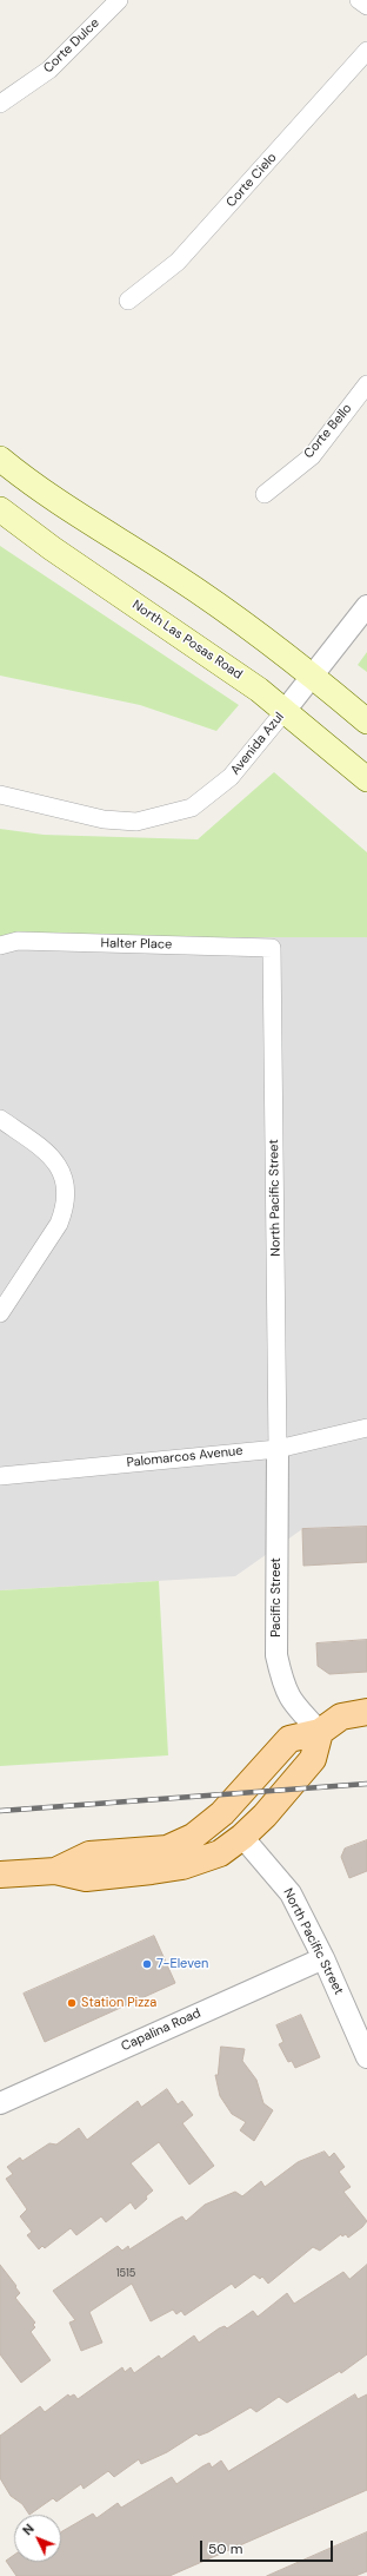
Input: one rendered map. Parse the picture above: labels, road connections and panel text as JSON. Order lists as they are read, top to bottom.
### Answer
{
  "streets": {
    "main road": ["North Las Posas Road"],
    "street": [
      "Corte Dulce",
      "Corte Cielo",
      "Corte Bello",
      "Avenida Azul",
      "Halter Place",
      "North Pacific Street",
      "Palomarcos Avenue",
      "Pacific Street",
      "Capalina Road"
    ]
  },
  "crossings": [
    ["North Las Posas Road", "Avenida Azul"],
    ["Halter Place", "North Pacific Street"],
    ["North Pacific Street", "Palomarcos Avenue"],
    ["North Pacific Street", "Pacific Street"],
    ["North Pacific Street", "Capalina Road"],
    ["Palomarcos Avenue", "Pacific Street"]
  ],
  "places": ["7-Eleven", "Station Pizza"],
  "house_numbers": ["1515"],
  "scale_bar": "50 m",
  "north": "top left"
}
